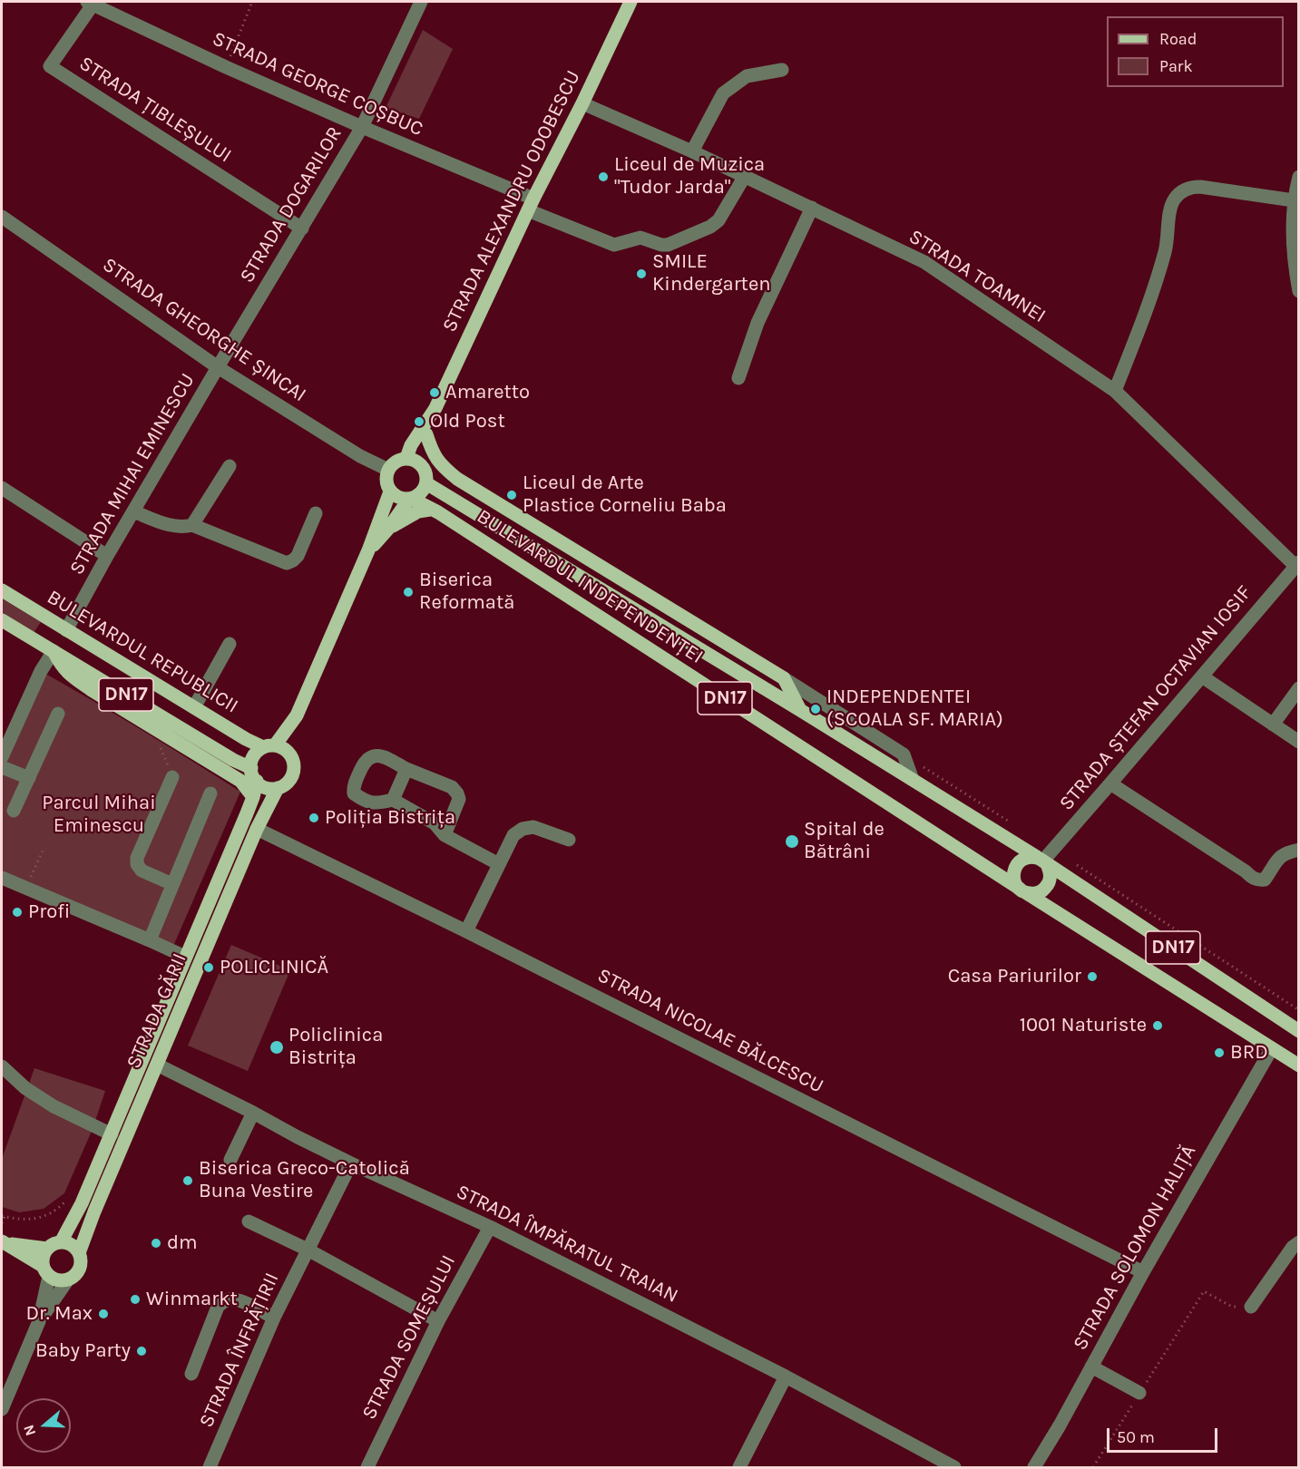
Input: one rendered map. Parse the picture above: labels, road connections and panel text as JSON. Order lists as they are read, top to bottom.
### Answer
{
  "streets": {
    "main road": [
      "STRADA ALEXANDRU ODOBESCU",
      "BULEVARDUL INDEPENDENȚEI",
      "BULEVARDUL REPUBLICII",
      "DN17",
      "STRADA GĂRII"
    ],
    "street": [
      "STRADA GEORGE COȘBUC",
      "STRADA ȚIBLEȘULUI",
      "STRADA DOGARILOR",
      "STRADA TOAMNEI",
      "STRADA GHEORGHE ȘINCAI",
      "STRADA MIHAI EMINESCU",
      "STRADA ȘTEFAN OCTAVIAN IOSIF",
      "STRADA NICOLAE BĂLCESCU",
      "STRADA ÎMPĂRATUL TRAIAN",
      "STRADA SOLOMON HALIȚĂ",
      "STRADA SOMEȘULUI",
      "STRADA ÎNFRĂȚIRII"
    ]
  },
  "crossings": [
    ["STRADA GEORGE COȘBUC", "STRADA ȚIBLEȘULUI"],
    ["STRADA GEORGE COȘBUC", "STRADA ALEXANDRU ODOBESCU"],
    ["STRADA GEORGE COȘBUC", "STRADA DOGARILOR"],
    ["STRADA GEORGE COȘBUC", "STRADA TOAMNEI"],
    ["STRADA ȚIBLEȘULUI", "STRADA DOGARILOR"],
    ["STRADA ALEXANDRU ODOBESCU", "STRADA TOAMNEI"],
    ["STRADA ALEXANDRU ODOBESCU", "STRADA GHEORGHE ȘINCAI"],
    ["STRADA ALEXANDRU ODOBESCU", "BULEVARDUL INDEPENDENȚEI"],
    ["STRADA DOGARILOR", "STRADA GHEORGHE ȘINCAI"],
    ["STRADA DOGARILOR", "STRADA MIHAI EMINESCU"],
    ["STRADA TOAMNEI", "STRADA ȘTEFAN OCTAVIAN IOSIF"],
    ["STRADA GHEORGHE ȘINCAI", "STRADA MIHAI EMINESCU"],
    ["STRADA GHEORGHE ȘINCAI", "BULEVARDUL INDEPENDENȚEI"],
    ["STRADA MIHAI EMINESCU", "BULEVARDUL REPUBLICII"],
    ["BULEVARDUL INDEPENDENȚEI", "STRADA ȘTEFAN OCTAVIAN IOSIF"],
    ["BULEVARDUL INDEPENDENȚEI", "STRADA SOLOMON HALIȚĂ"],
    ["BULEVARDUL REPUBLICII", "DN17"],
    ["BULEVARDUL REPUBLICII", "STRADA GĂRII"],
    ["DN17", "STRADA GĂRII"],
    ["STRADA GĂRII", "STRADA NICOLAE BĂLCESCU"],
    ["STRADA GĂRII", "STRADA ÎMPĂRATUL TRAIAN"],
    ["STRADA NICOLAE BĂLCESCU", "STRADA SOLOMON HALIȚĂ"],
    ["STRADA ÎMPĂRATUL TRAIAN", "STRADA SOMEȘULUI"],
    ["STRADA ÎMPĂRATUL TRAIAN", "STRADA ÎNFRĂȚIRII"]
  ],
  "parks": ["Parcul Mihai Eminescu"],
  "places": [
    "Liceul de Muzica \"Tudor Jarda\"",
    "SMILE Kindergarten",
    "Amaretto",
    "Old Post",
    "Liceul de Arte Plastice Corneliu Baba",
    "Biserica Reformată",
    "INDEPENDENTEI (SCOALA SF. MARIA)",
    "Poliția Bistrița",
    "Spital de Bătrâni",
    "Profi",
    "POLICLINICĂ",
    "Casa Pariurilor",
    "1001 Naturiste",
    "Policlinica Bistrița",
    "BRD",
    "Biserica Greco-Catolică Buna Vestire",
    "dm",
    "Winmarkt",
    "Dr. Max",
    "Baby Party"
  ],
  "legend": ["Road", "Park"],
  "scale_bar": "50 m",
  "north": "left"
}
